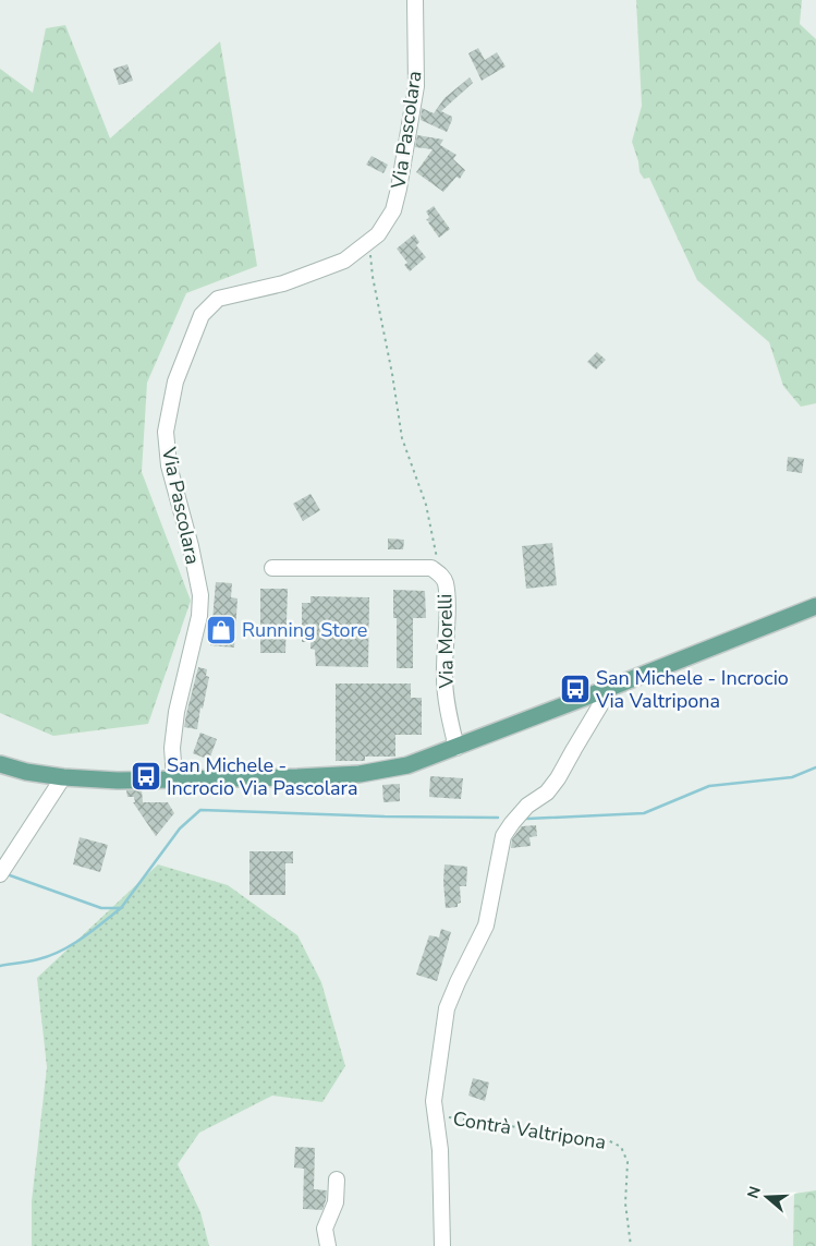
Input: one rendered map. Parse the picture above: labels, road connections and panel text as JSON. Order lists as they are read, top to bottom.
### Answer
{
  "streets": {
    "street": ["Via Pascolara", "Via Morelli", "Contrà Valtripona"]
  },
  "places": {
    "shop": ["Running Store"],
    "bus stop": ["San Michele - Incrocio Via Valtripona", "San Michele - Incrocio Via Pascolara"]
  },
  "north": "left"
}
